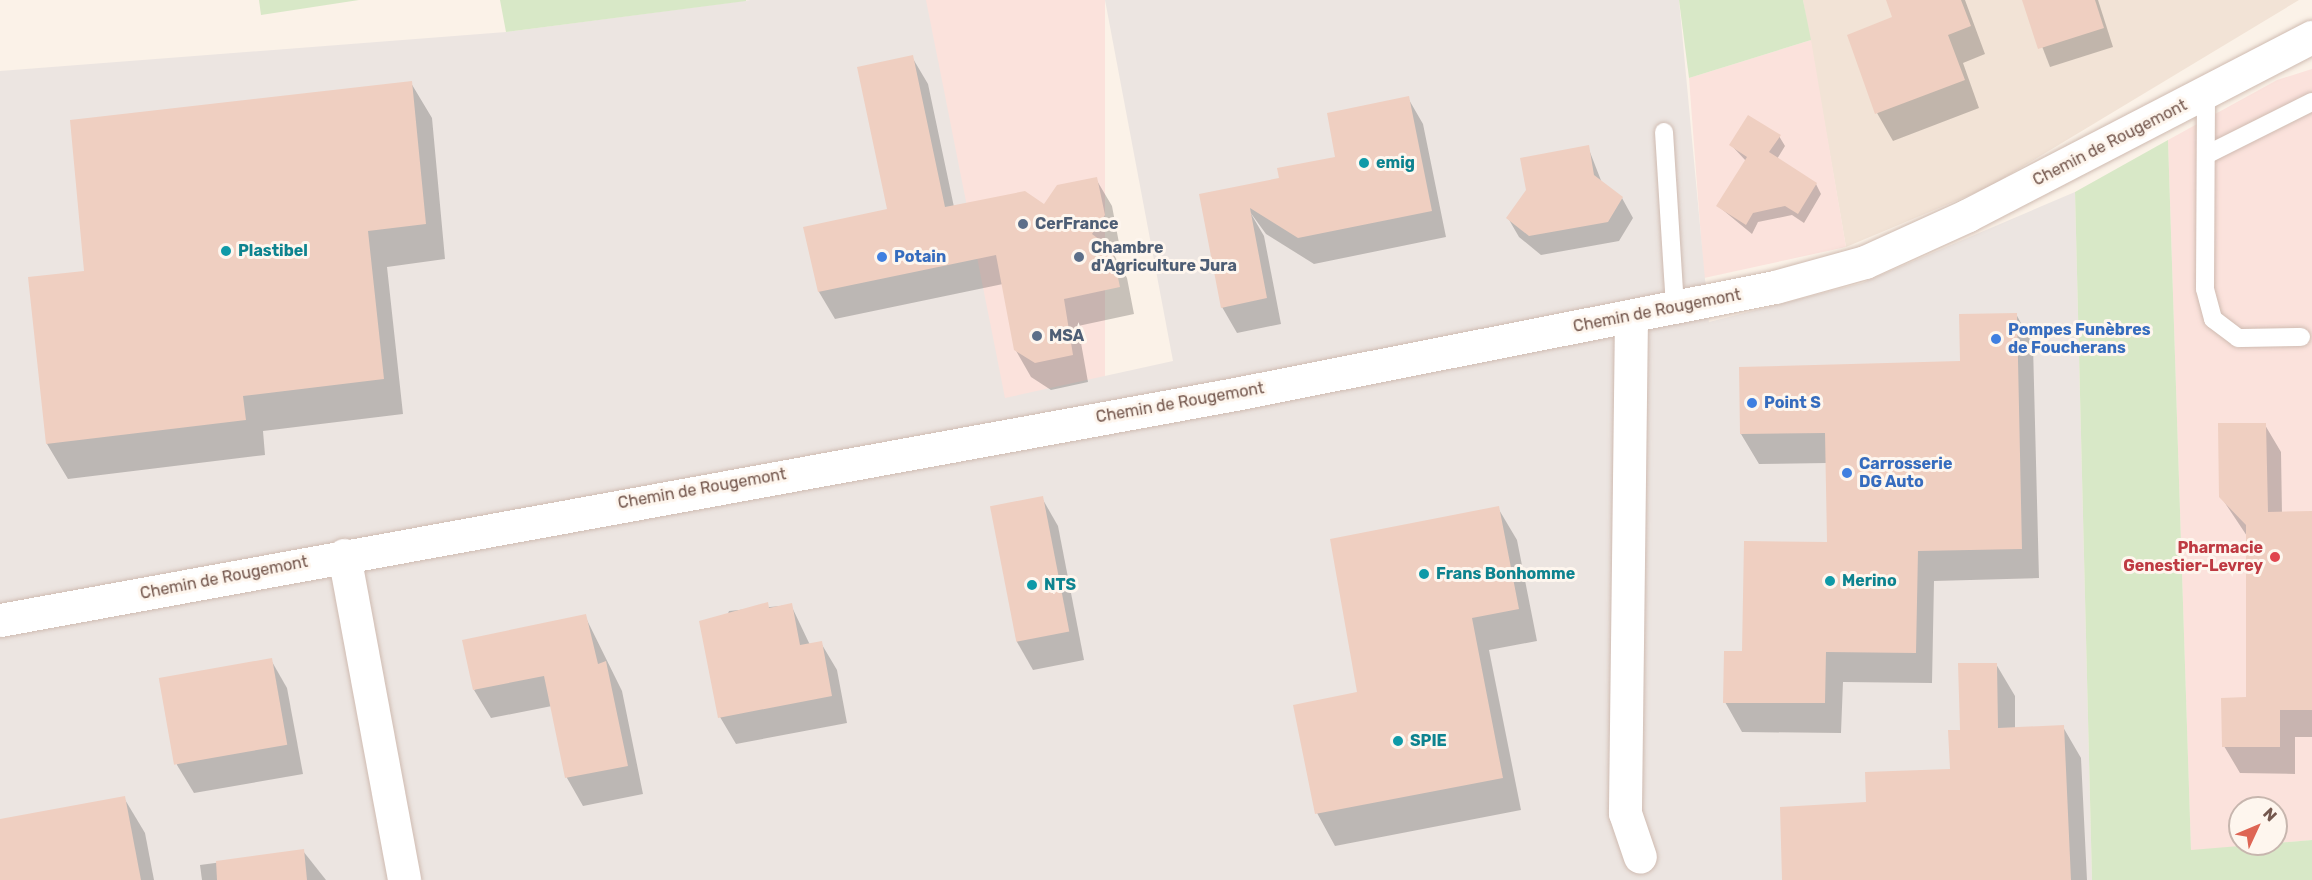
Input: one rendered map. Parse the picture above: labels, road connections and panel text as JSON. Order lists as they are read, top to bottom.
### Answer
{
  "streets": {
    "street": ["Chemin de Rougemont"]
  },
  "places": [
    "emig",
    "CerFrance",
    "Plastibel",
    "Potain",
    "Chambre d'Agriculture Jura",
    "MSA",
    "Pompes Funèbres de Foucherans",
    "Point S",
    "Carrosserie DG Auto",
    "Pharmacie Genestier-Levrey",
    "Frans Bonhomme",
    "Merino",
    "NTS",
    "SPIE"
  ],
  "north": "top right"
}
